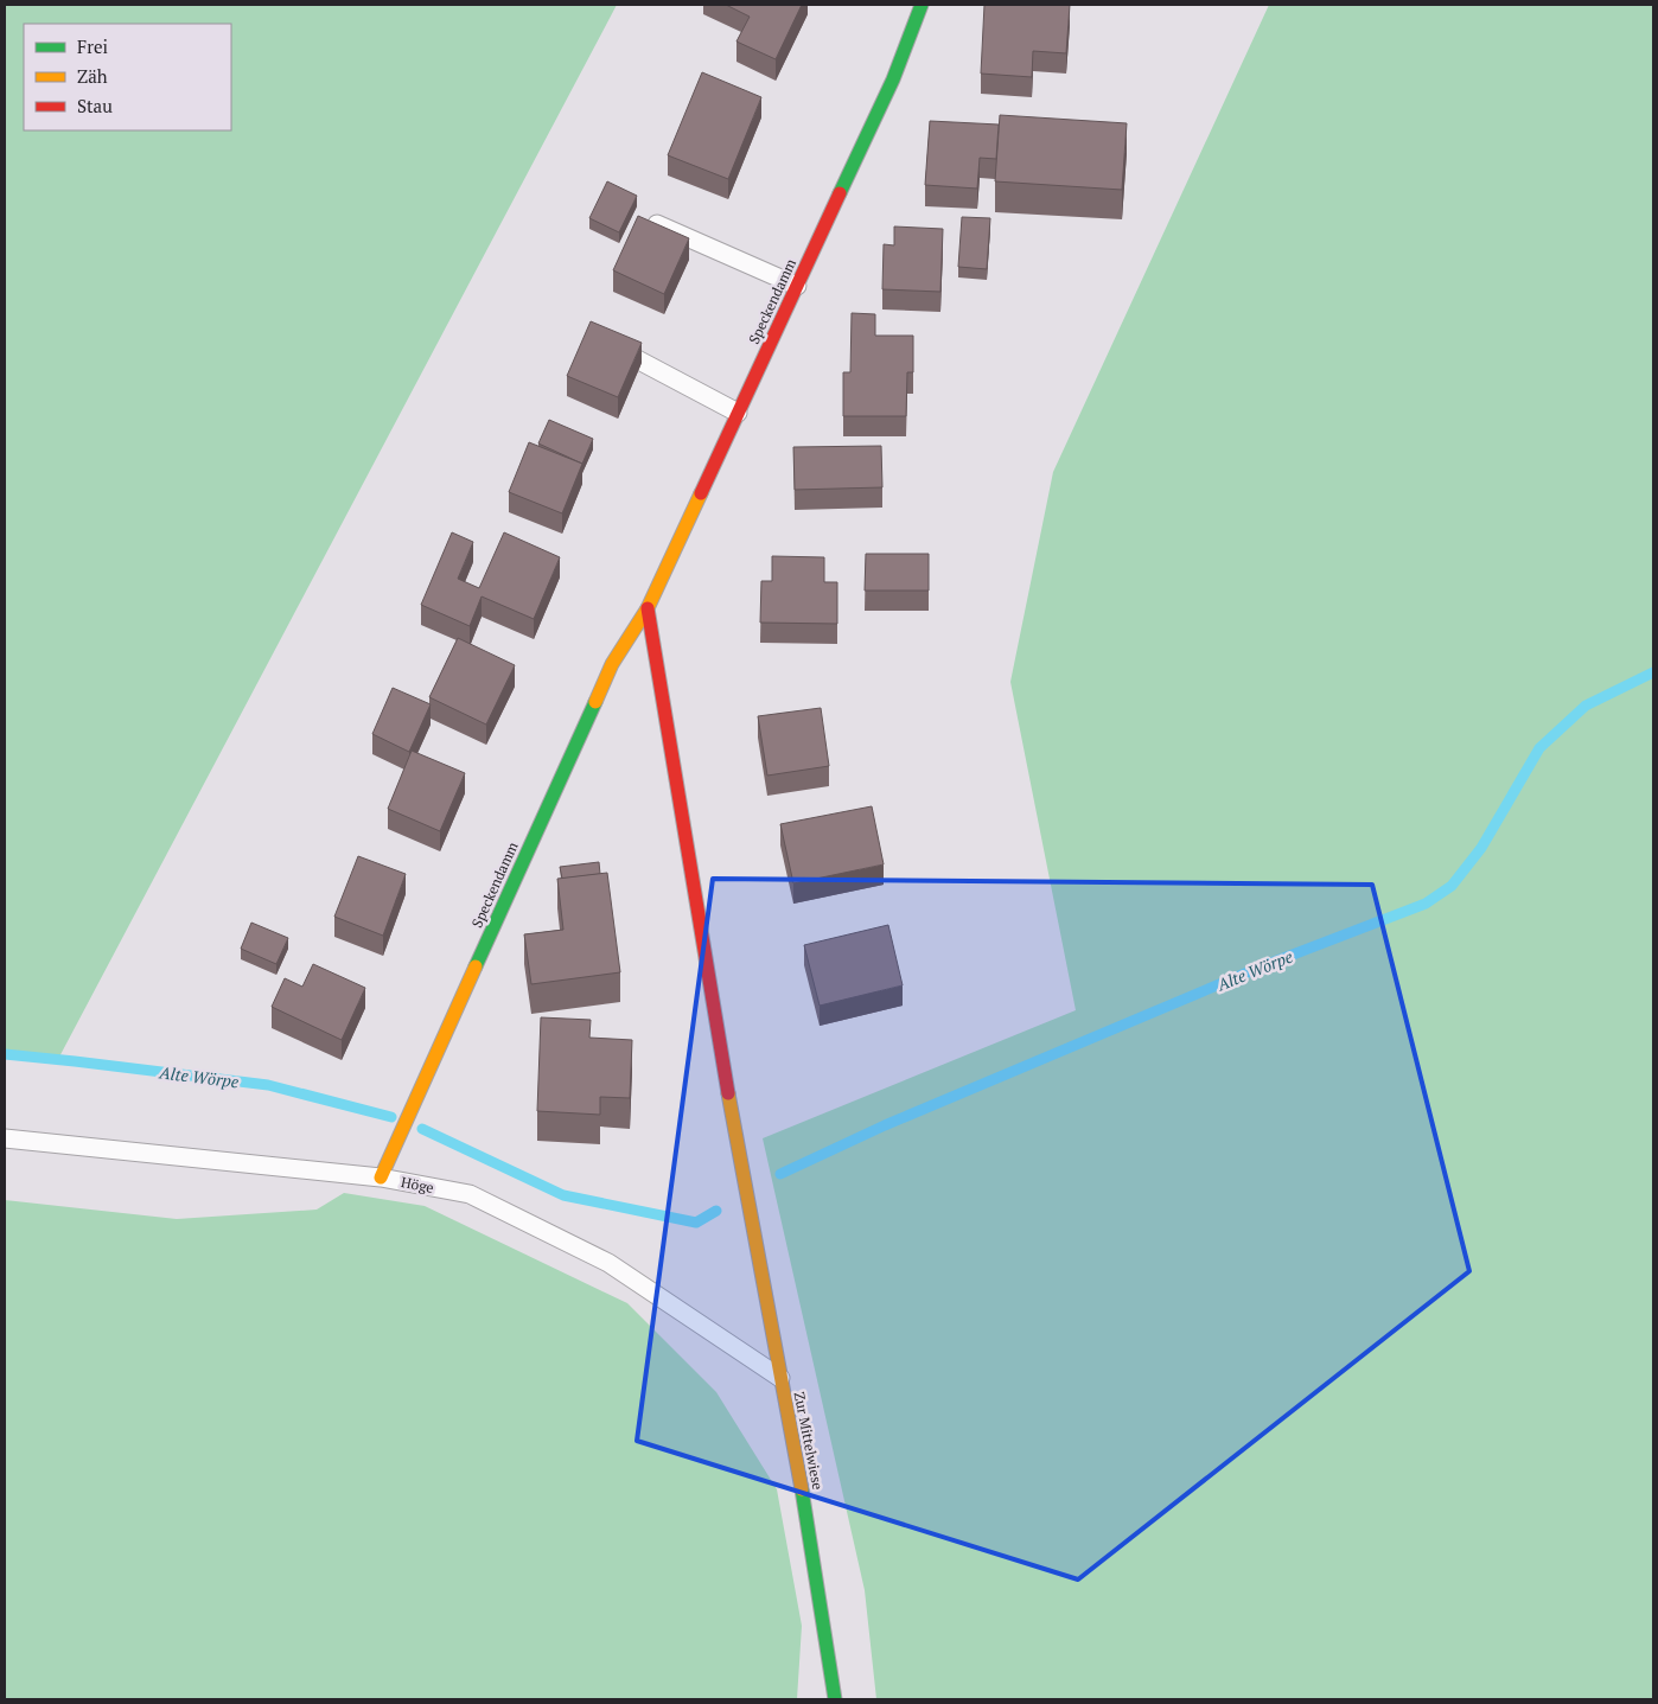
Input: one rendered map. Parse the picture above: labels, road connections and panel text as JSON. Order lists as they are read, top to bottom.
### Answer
{
  "streets": {
    "street": ["Speckendamm", "Zur Mittelwiese"],
    "lane": ["Höge"]
  },
  "crossings": [
    ["Speckendamm", "Höge"],
    ["Speckendamm", "Zur Mittelwiese"],
    ["Höge", "Zur Mittelwiese"]
  ],
  "water": ["Alte Wörpe"],
  "legend": ["Frei", "Zäh", "Stau"]
}
